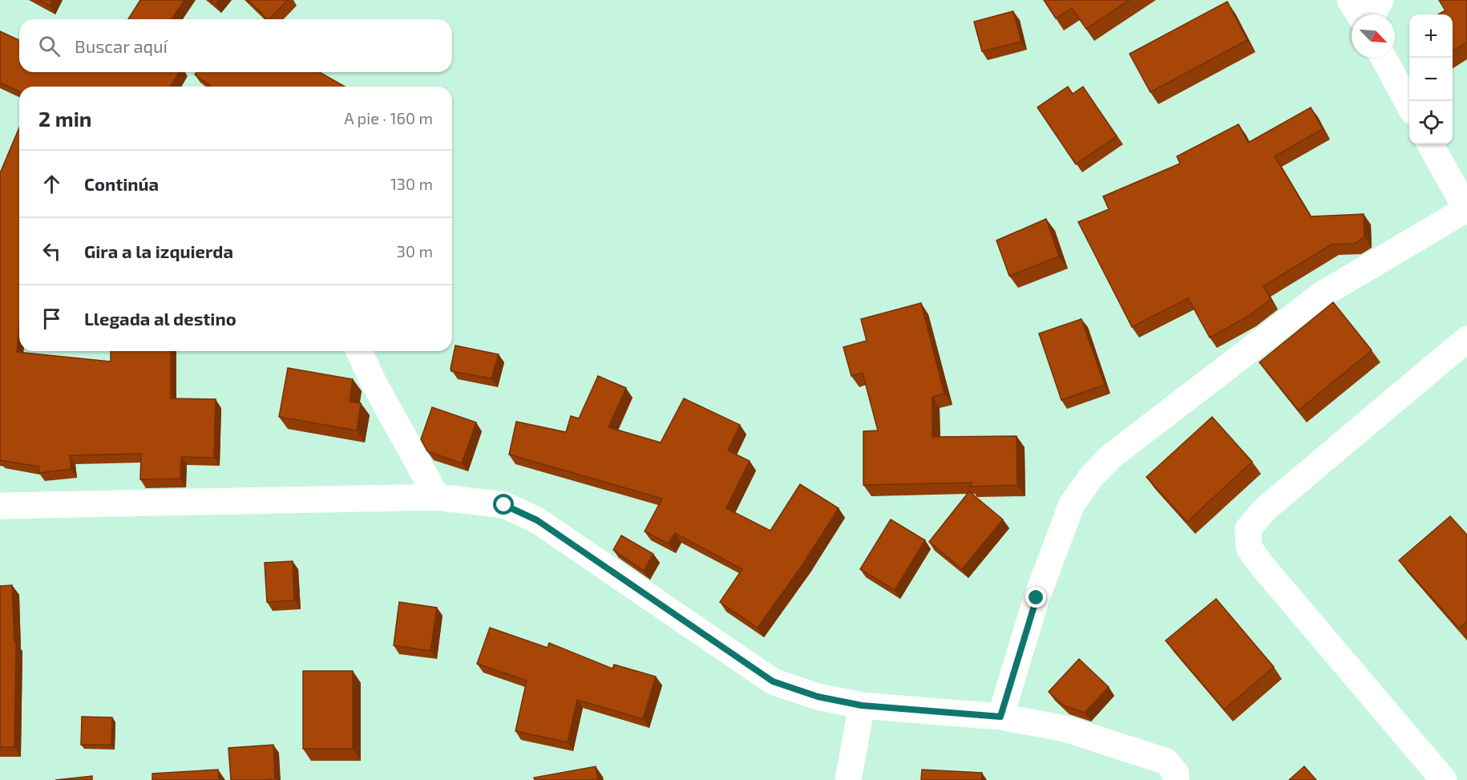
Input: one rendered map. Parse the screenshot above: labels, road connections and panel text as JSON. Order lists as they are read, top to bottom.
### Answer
{
  "north": "bottom right",
  "page": {
    "map_buttons": ["+", "−"],
    "search": "Buscar aquí",
    "heading": ["2 min", "A pie · 160 m"],
    "list": [
      ["Continúa", "130 m"],
      ["Gira a la izquierda", "30 m"],
      "Llegada al destino"
    ]
  }
}
